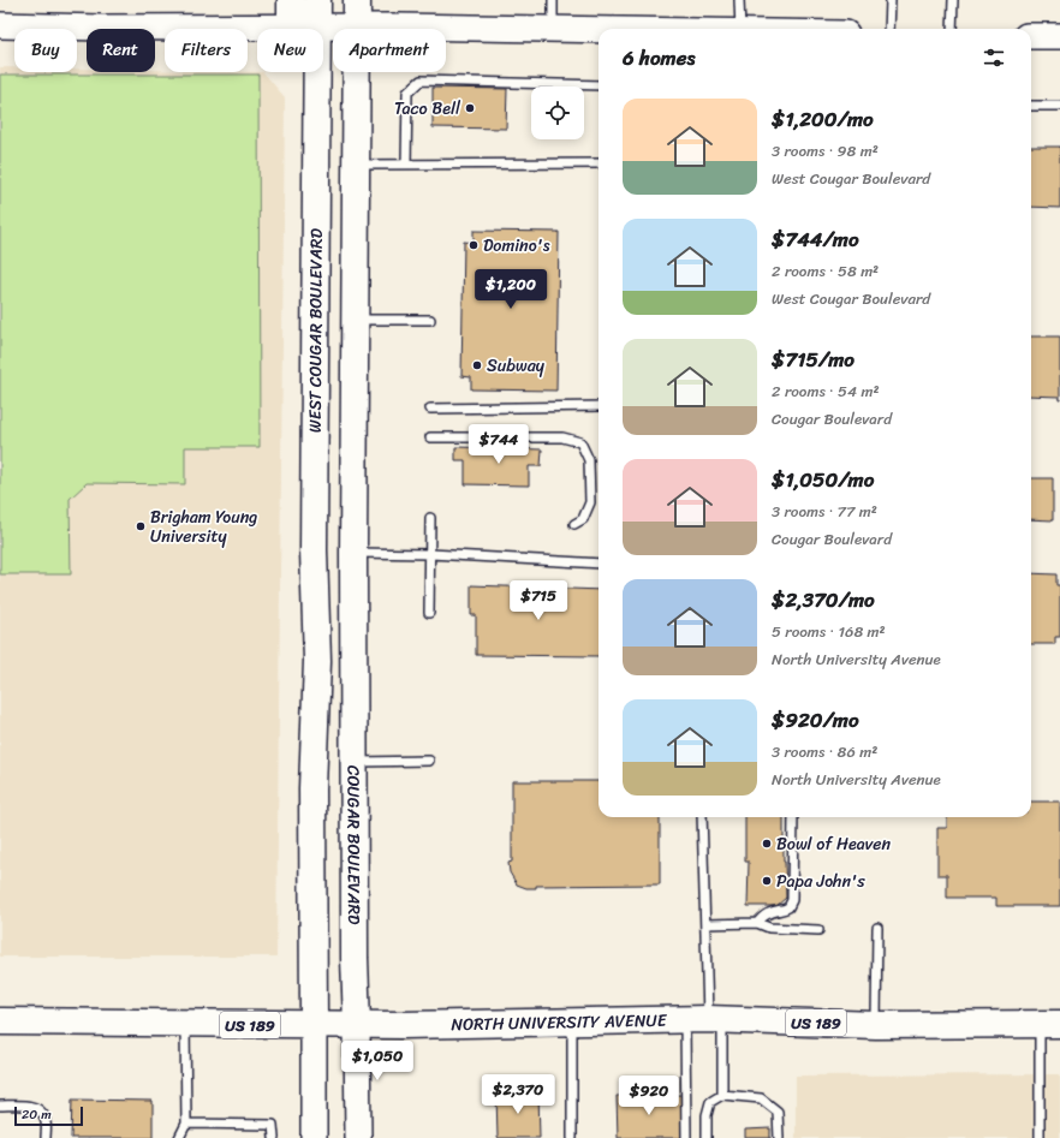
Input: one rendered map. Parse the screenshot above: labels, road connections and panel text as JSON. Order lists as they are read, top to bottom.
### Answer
{
  "streets": {
    "main road": [
      "WEST COUGAR BOULEVARD",
      "COUGAR BOULEVARD",
      "NORTH UNIVERSITY AVENUE",
      "US 189"
    ]
  },
  "crossings": [
    ["WEST COUGAR BOULEVARD", "NORTH UNIVERSITY AVENUE"],
    ["COUGAR BOULEVARD", "NORTH UNIVERSITY AVENUE"]
  ],
  "places": [
    "Taco Bell",
    "Domino's",
    "Subway",
    "Brigham Young University",
    "Bowl of Heaven",
    "Papa John's"
  ],
  "scale_bar": "20 m",
  "page": {
    "chip": [
      "Buy",
      "Rent",
      "Filters",
      "New",
      "Apartment"
    ],
    "heading": "6 homes",
    "list": [
      {
        "name": "$1,200/mo",
        "note": "3 rooms · 98 m² · West Cougar Boulevard"
      },
      {
        "name": "$744/mo",
        "note": "2 rooms · 58 m² · West Cougar Boulevard"
      },
      {
        "name": "$715/mo",
        "note": "2 rooms · 54 m² · Cougar Boulevard"
      },
      {
        "name": "$1,050/mo",
        "note": "3 rooms · 77 m² · Cougar Boulevard"
      },
      {
        "name": "$2,370/mo",
        "note": "5 rooms · 168 m² · North University Avenue"
      },
      {
        "name": "$920/mo",
        "note": "3 rooms · 86 m² · North University Avenue"
      }
    ],
    "price": [
      "$1,200",
      "$744",
      "$715",
      "$1,050",
      "$2,370",
      "$920"
    ],
    "scale": "20 m"
  }
}
